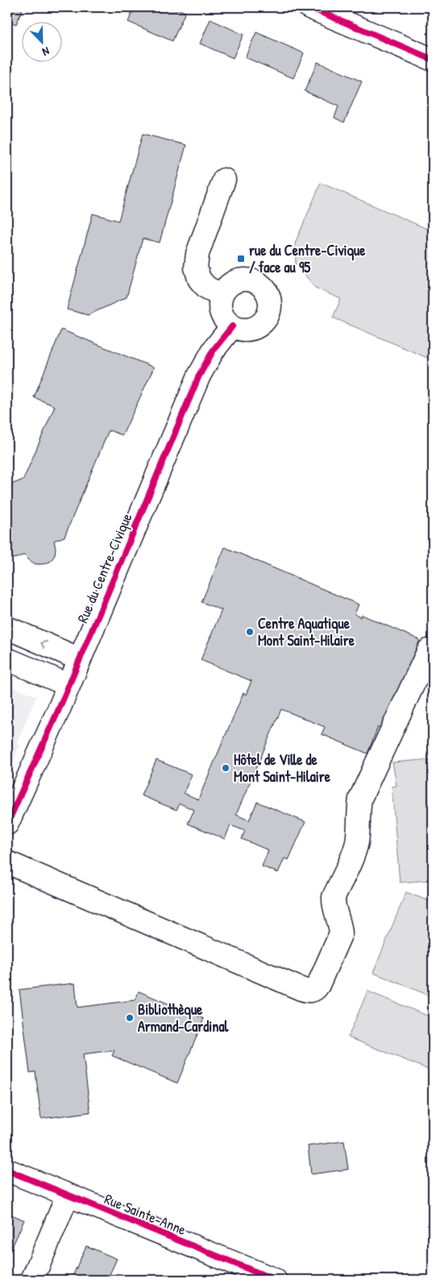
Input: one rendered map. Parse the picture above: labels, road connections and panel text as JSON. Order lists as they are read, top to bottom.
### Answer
{
  "streets": {
    "street": ["Rue du Centre-Civique", "Rue Sainte-Anne"]
  },
  "places": {
    "transit": ["rue du Centre-Civique / face au 95"],
    "other": ["Centre Aquatique Mont Saint-Hilaire", "Hôtel de Ville de Mont Saint-Hilaire", "Bibliothèque Armand-Cardinal"]
  },
  "north": "bottom right"
}
